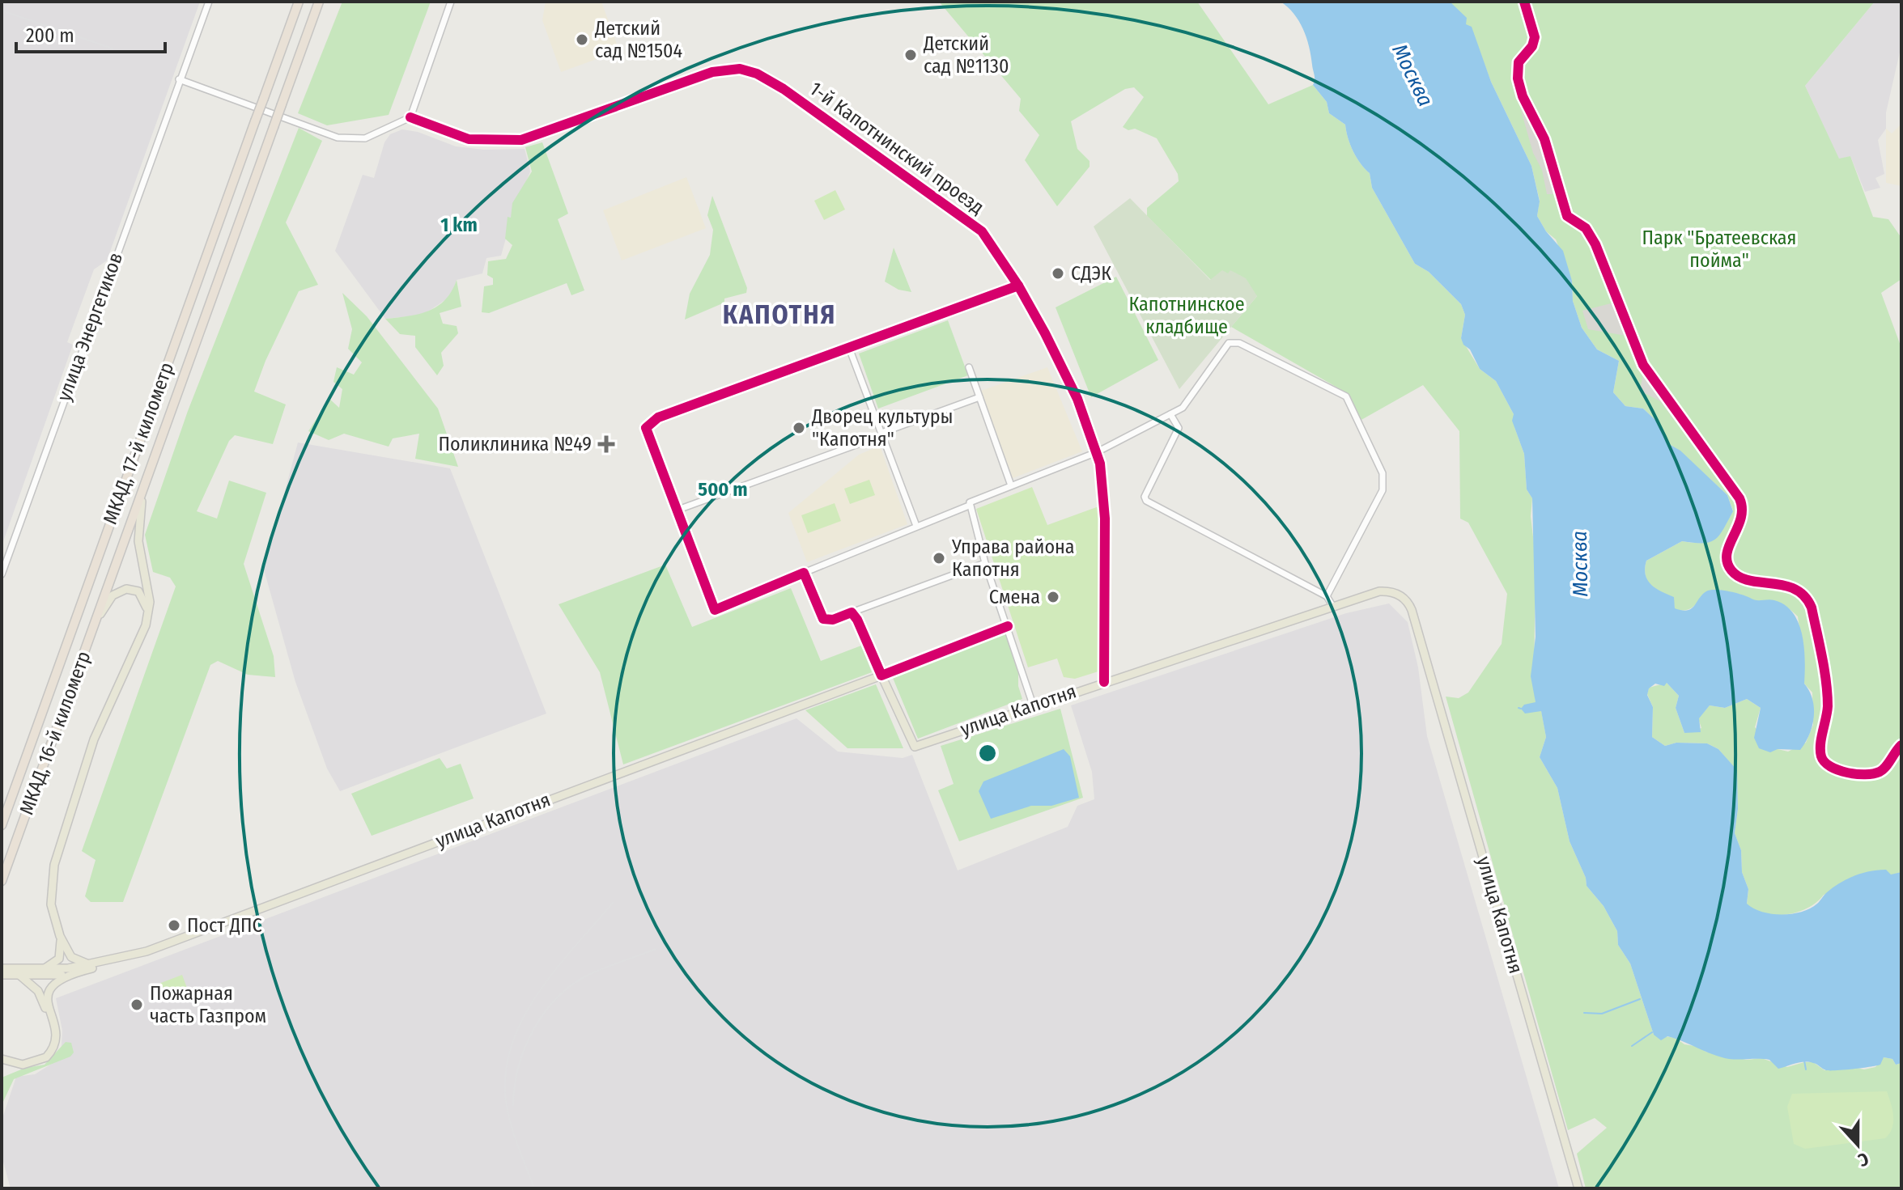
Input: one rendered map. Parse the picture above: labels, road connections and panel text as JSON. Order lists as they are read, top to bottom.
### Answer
{
  "streets": {
    "highway": ["МКАД, 17-й километр", "МКАД, 16-й километр"],
    "main road": ["улица Капотня"],
    "street": ["1-й Капотнинский проезд", "улица Энергетиков"]
  },
  "crossings": [
    ["1-й Капотнинский проезд", "улица Капотня"],
    ["МКАД, 17-й километр", "МКАД, 16-й километр"]
  ],
  "districts": ["КАПОТНЯ"],
  "water": ["Москва"],
  "parks": ["Парк \"Братеевская пойма\"", "Капотнинское кладбище"],
  "places": {
    "other": [
      "Детский сад №1504",
      "Детский сад №1130",
      "СДЭК",
      "Дворец культуры \"Капотня\"",
      "Управа района Капотня",
      "Смена",
      "Пост ДПС",
      "Пожарная часть Газпром"
    ],
    "health": ["Поликлиника №49"]
  },
  "scale_bar": "200 m",
  "north": "bottom",
  "rings": ["1 km", "500 m"]
}
